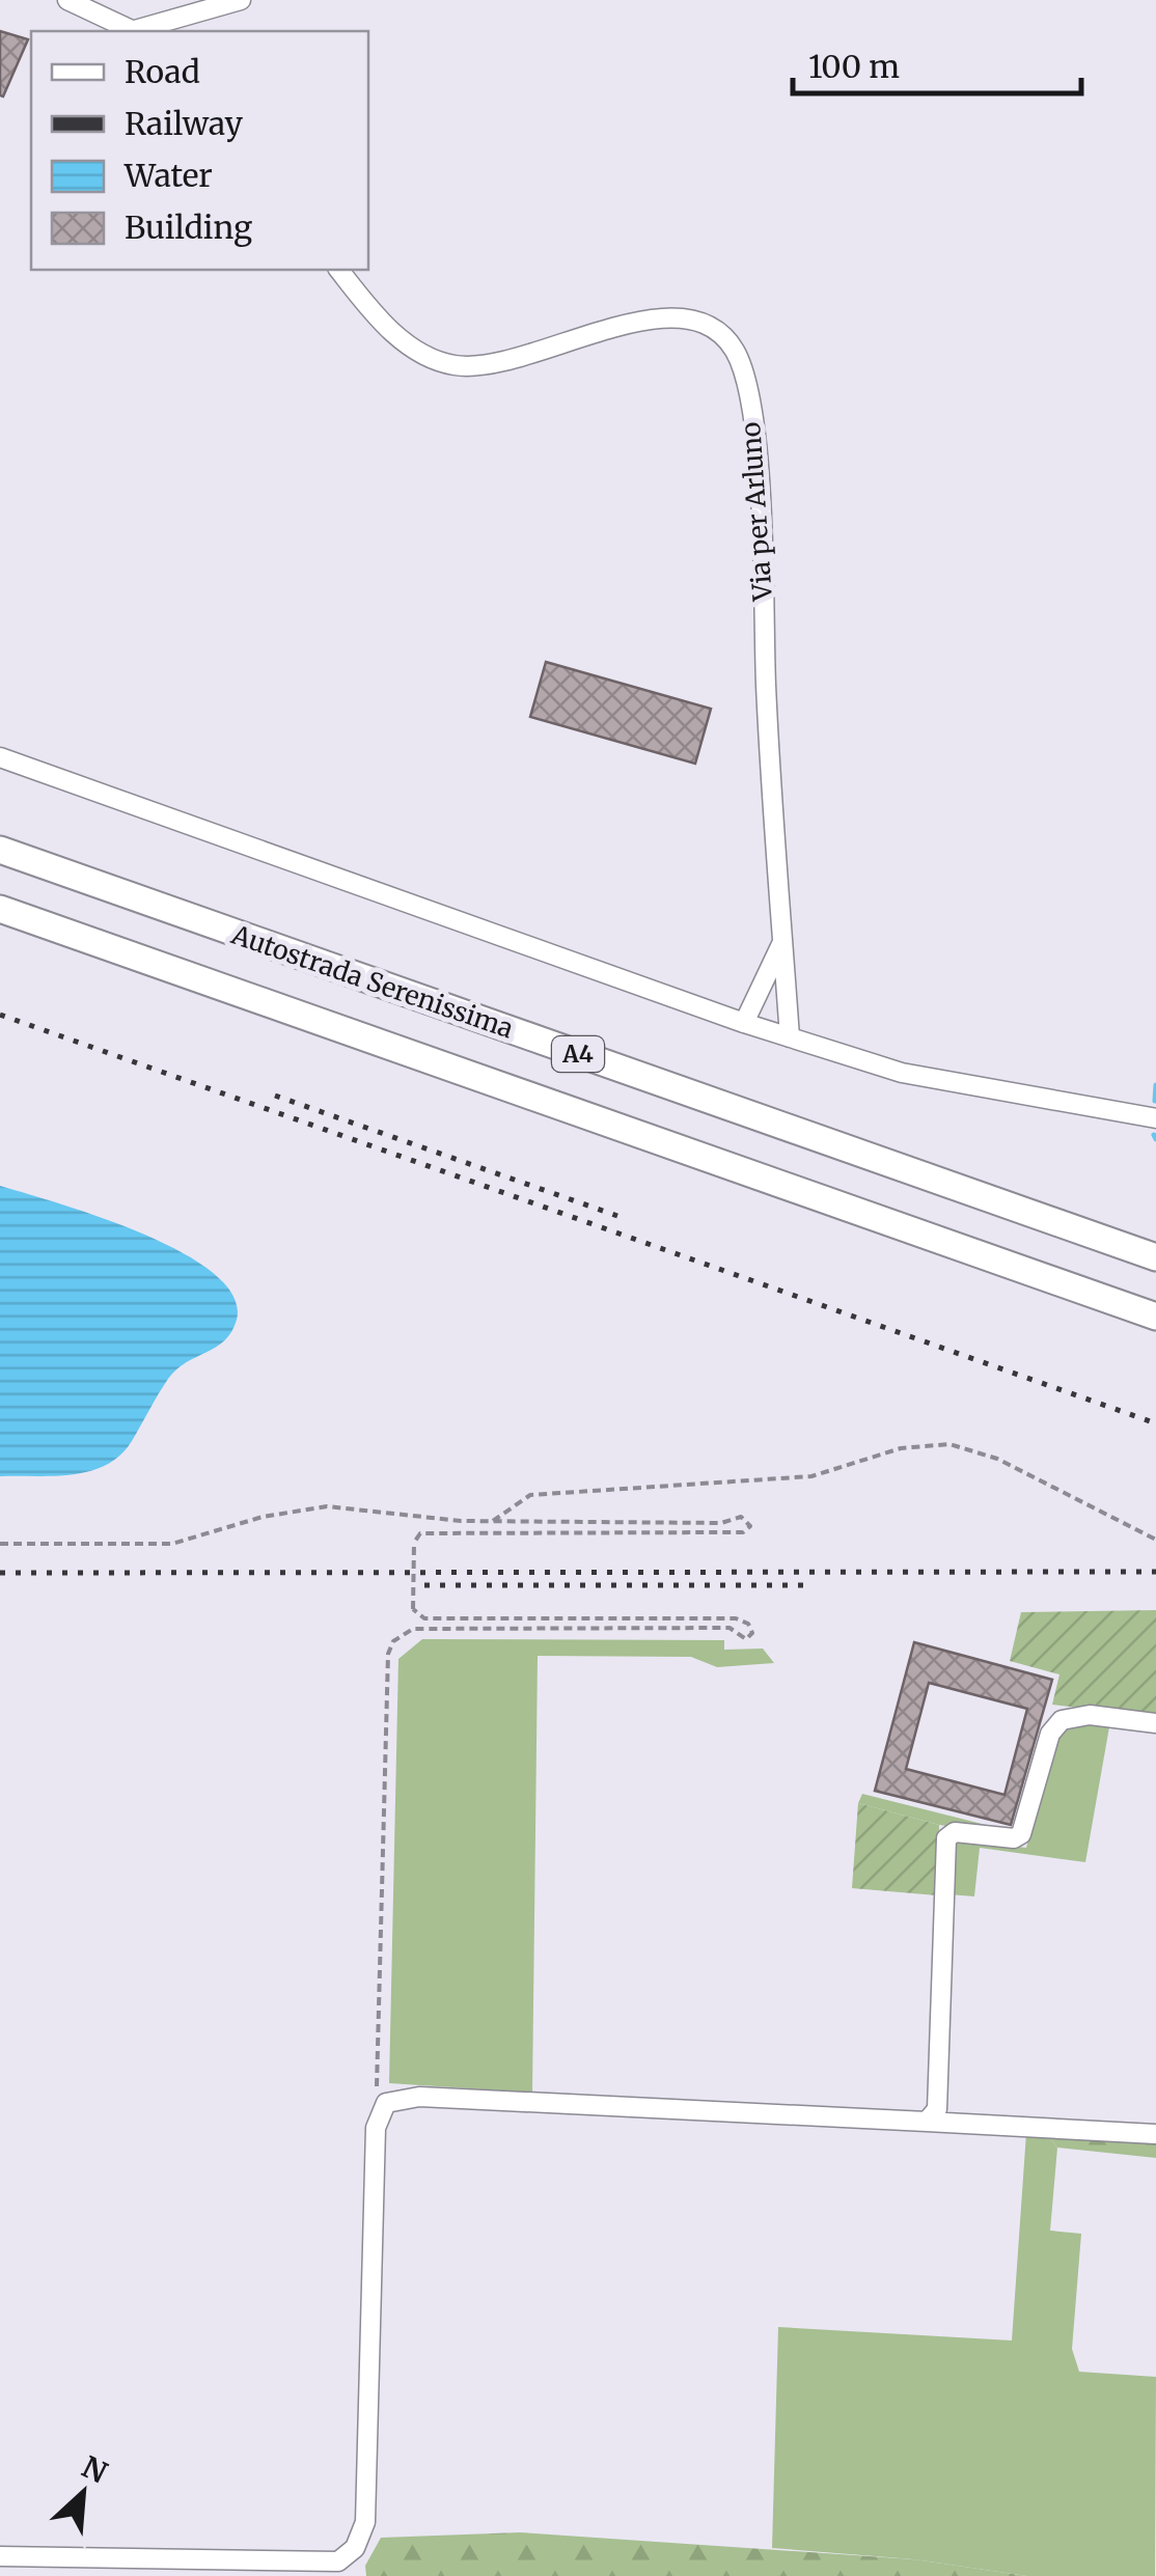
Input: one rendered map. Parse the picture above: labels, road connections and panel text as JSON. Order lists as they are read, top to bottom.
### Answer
{
  "streets": {
    "highway": ["Autostrada Serenissima", "A4"],
    "street": ["Via per Arluno"]
  },
  "legend": [
    "Road",
    "Railway",
    "Water",
    "Building"
  ],
  "scale_bar": "100 m",
  "north": "top right"
}
